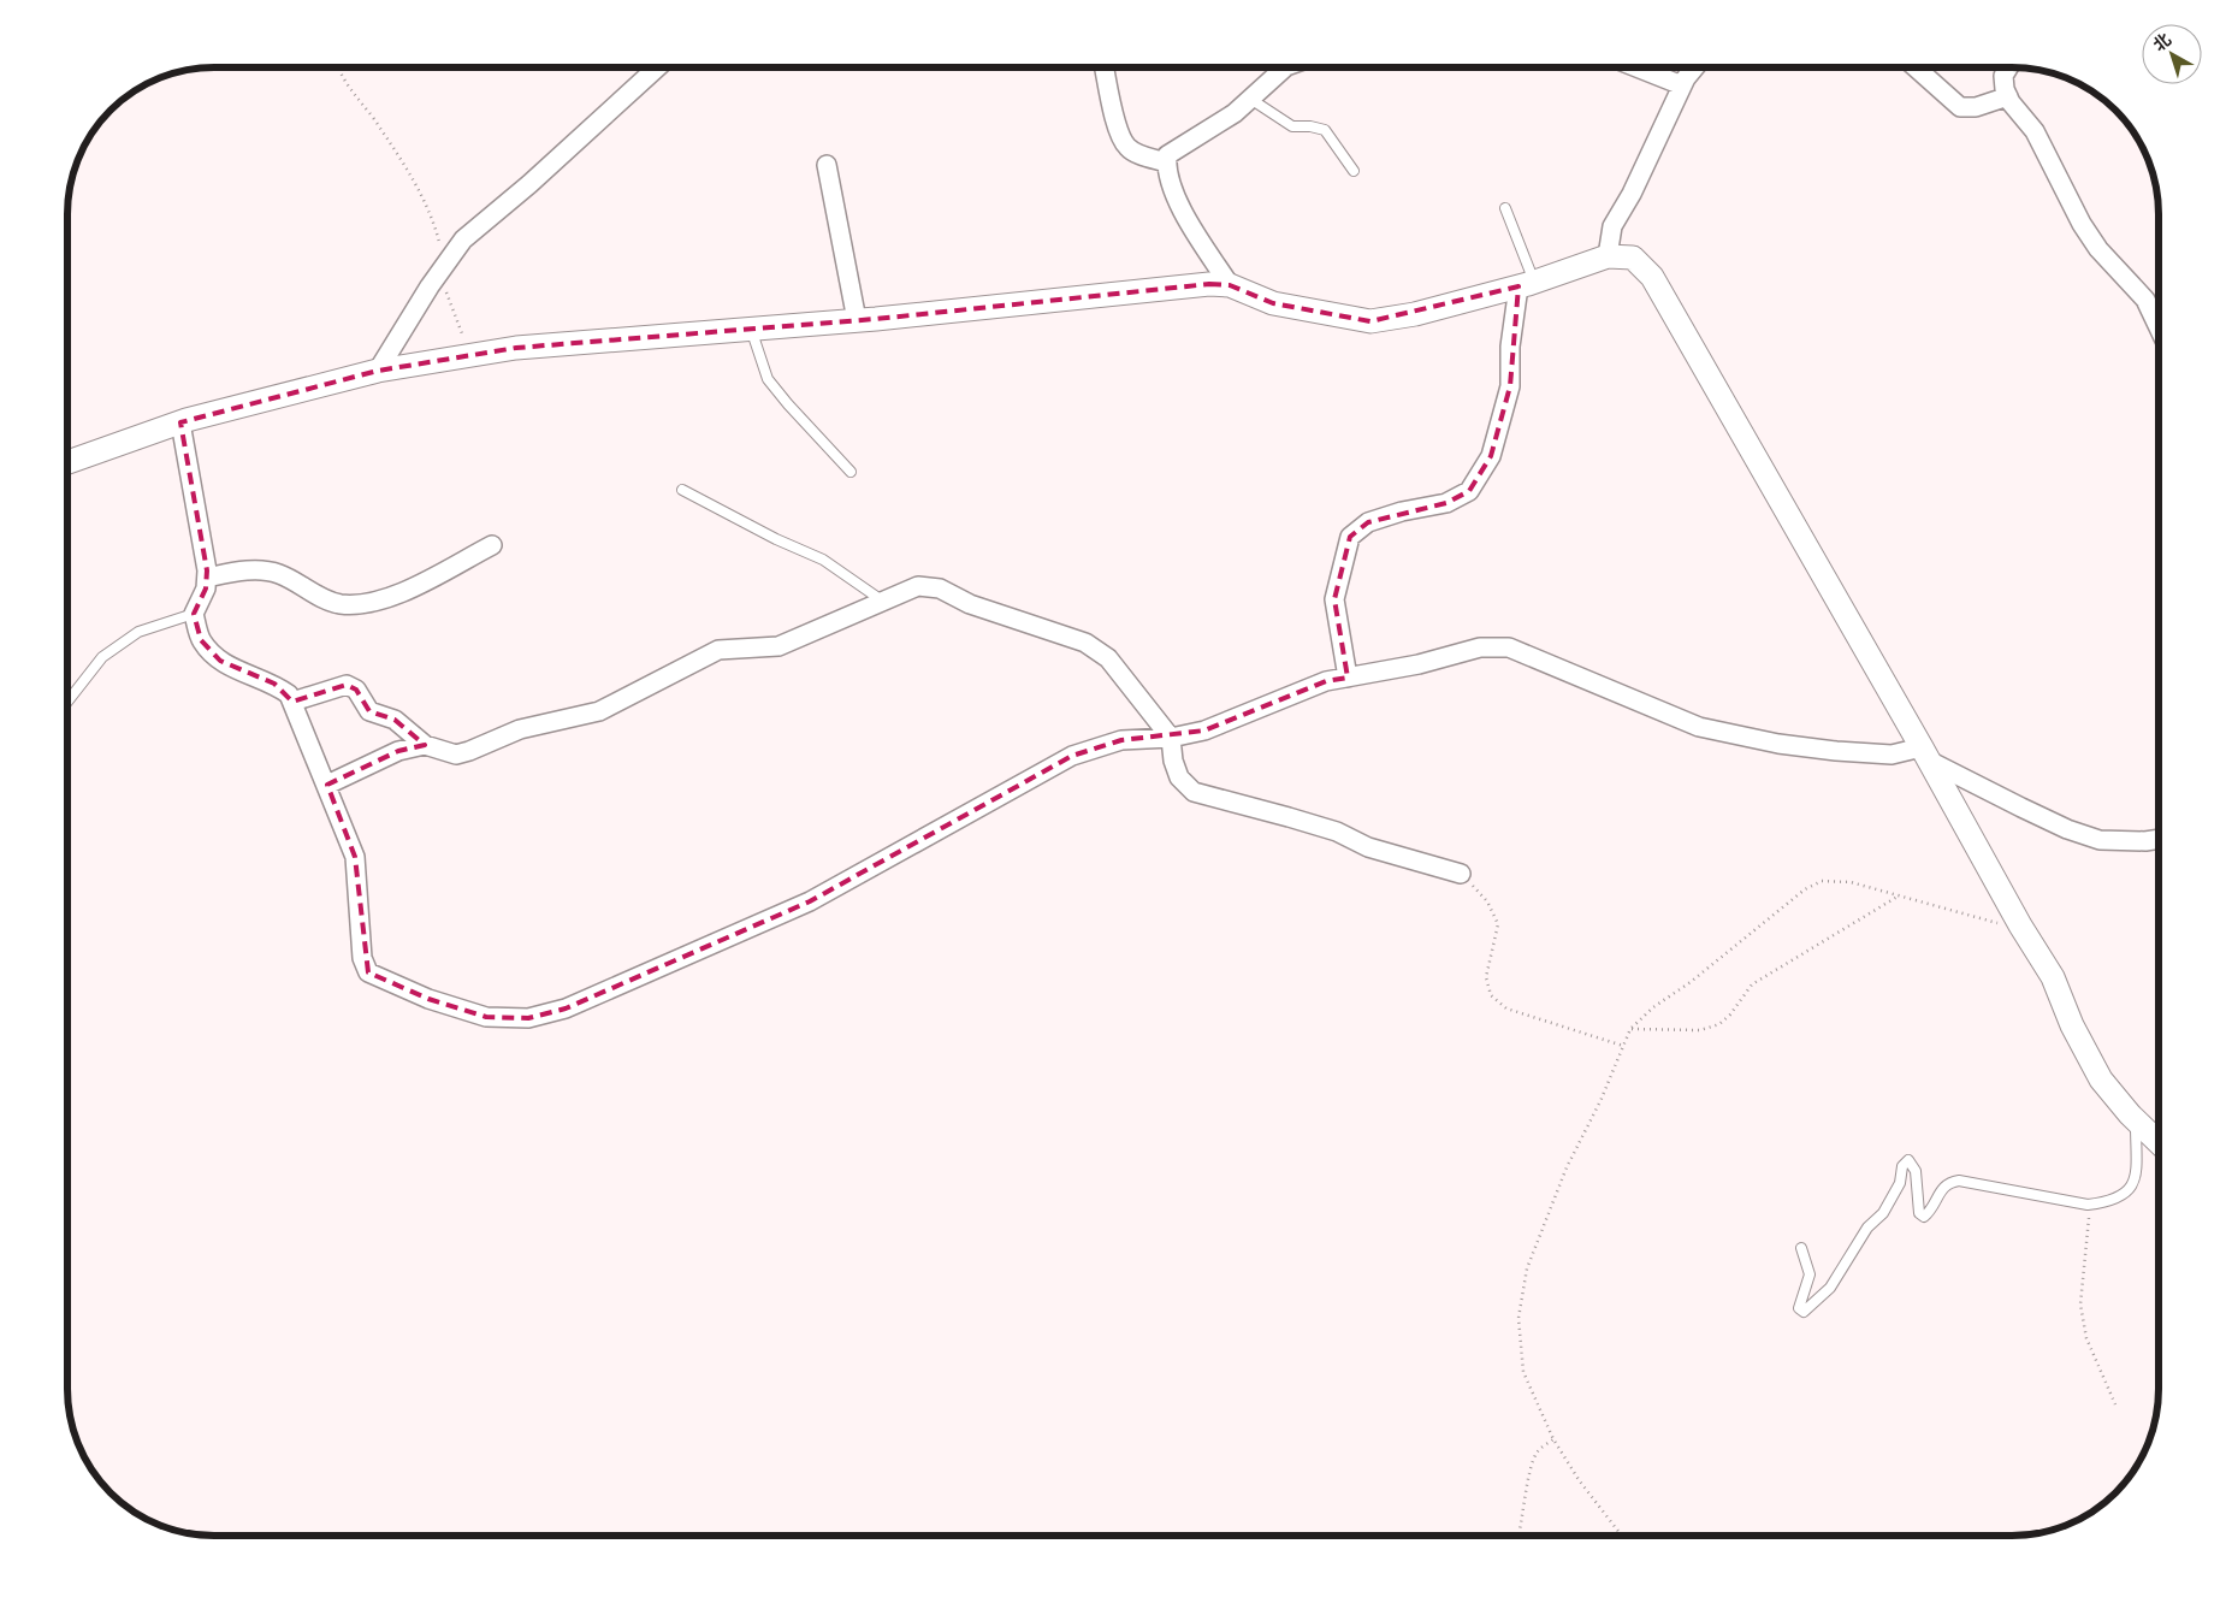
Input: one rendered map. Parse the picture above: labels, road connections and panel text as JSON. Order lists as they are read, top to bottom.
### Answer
{
  "north": "top left"
}
